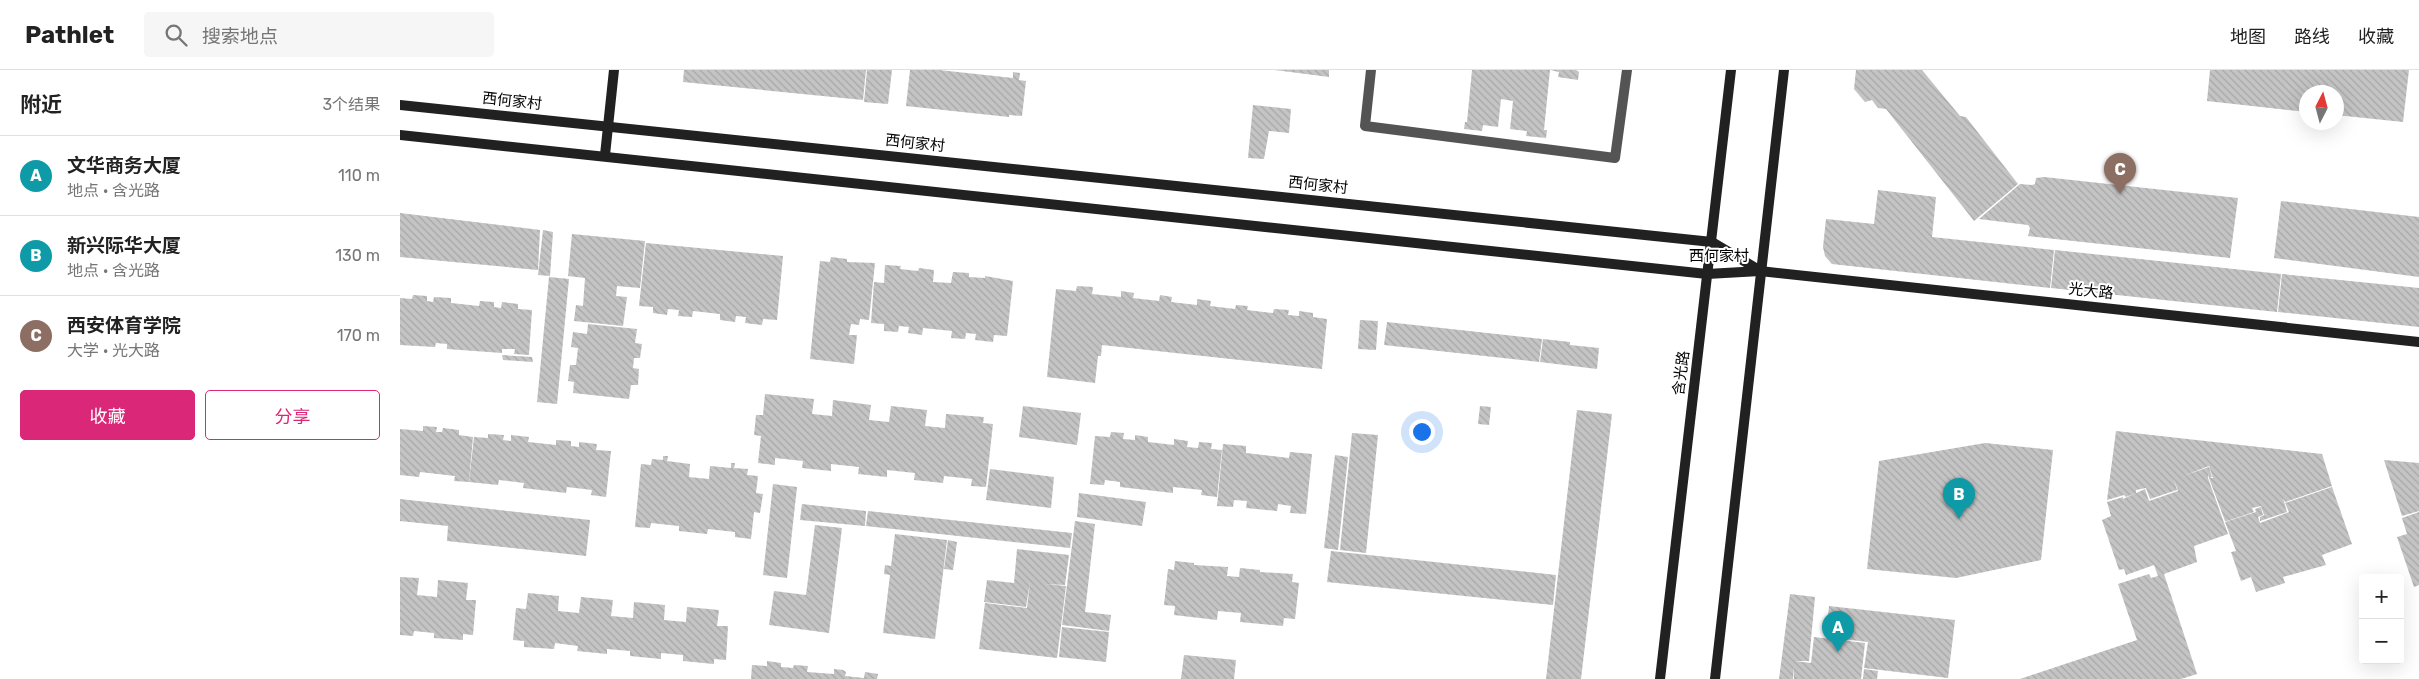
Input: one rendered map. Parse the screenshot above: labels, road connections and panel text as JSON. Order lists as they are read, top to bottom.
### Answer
{
  "streets": {
    "street": ["西何家村", "光大路", "含光路"]
  },
  "crossings": [
    ["西何家村", "光大路"],
    ["西何家村", "含光路"]
  ],
  "north": "top",
  "page": {
    "header": "Pathlet",
    "search": "搜索地点",
    "nav": ["地图", "路线", "收藏"],
    "heading": ["附近", "3个结果"],
    "list": [
      {
        "mark": "A",
        "name": "文华商务大厦",
        "note": "地点 · 含光路",
        "value": "110 m"
      },
      {
        "mark": "B",
        "name": "新兴际华大厦",
        "note": "地点 · 含光路",
        "value": "130 m"
      },
      {
        "mark": "C",
        "name": "西安体育学院",
        "note": "大学 · 光大路",
        "value": "170 m"
      }
    ],
    "pins": ["C", "B", "A"],
    "buttons": ["收藏", "分享"],
    "map_buttons": ["+", "−"]
  }
}
